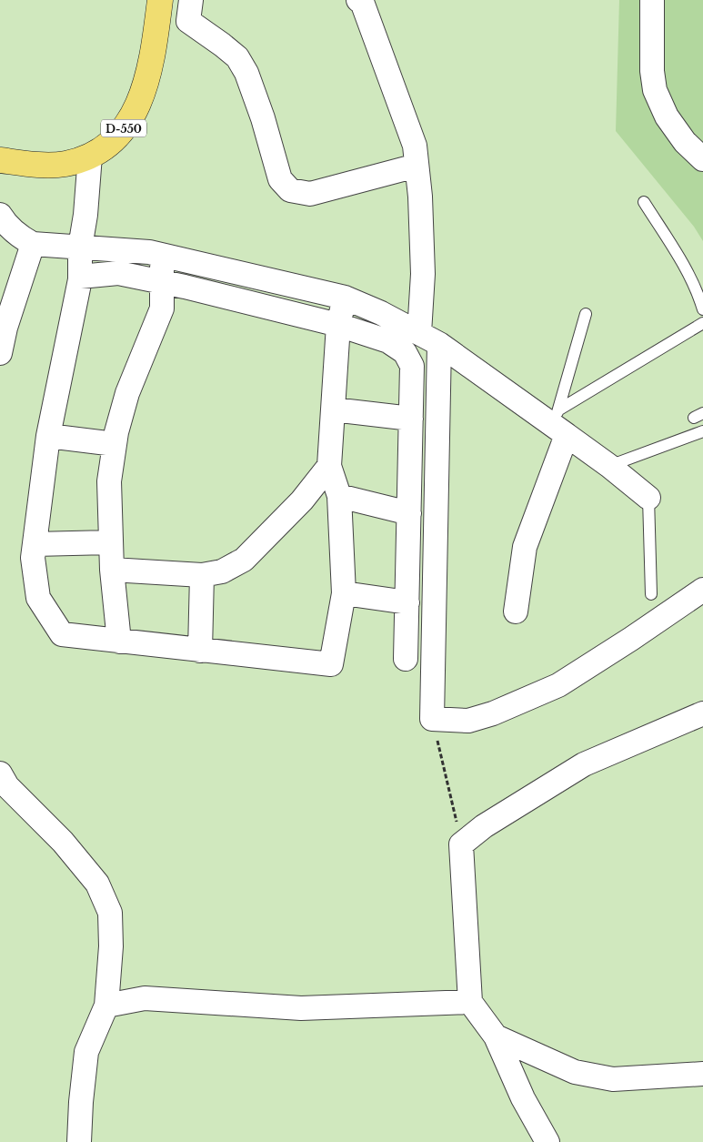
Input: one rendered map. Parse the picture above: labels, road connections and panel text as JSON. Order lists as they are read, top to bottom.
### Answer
{
  "streets": {
    "main road": ["D-550"]
  }
}
